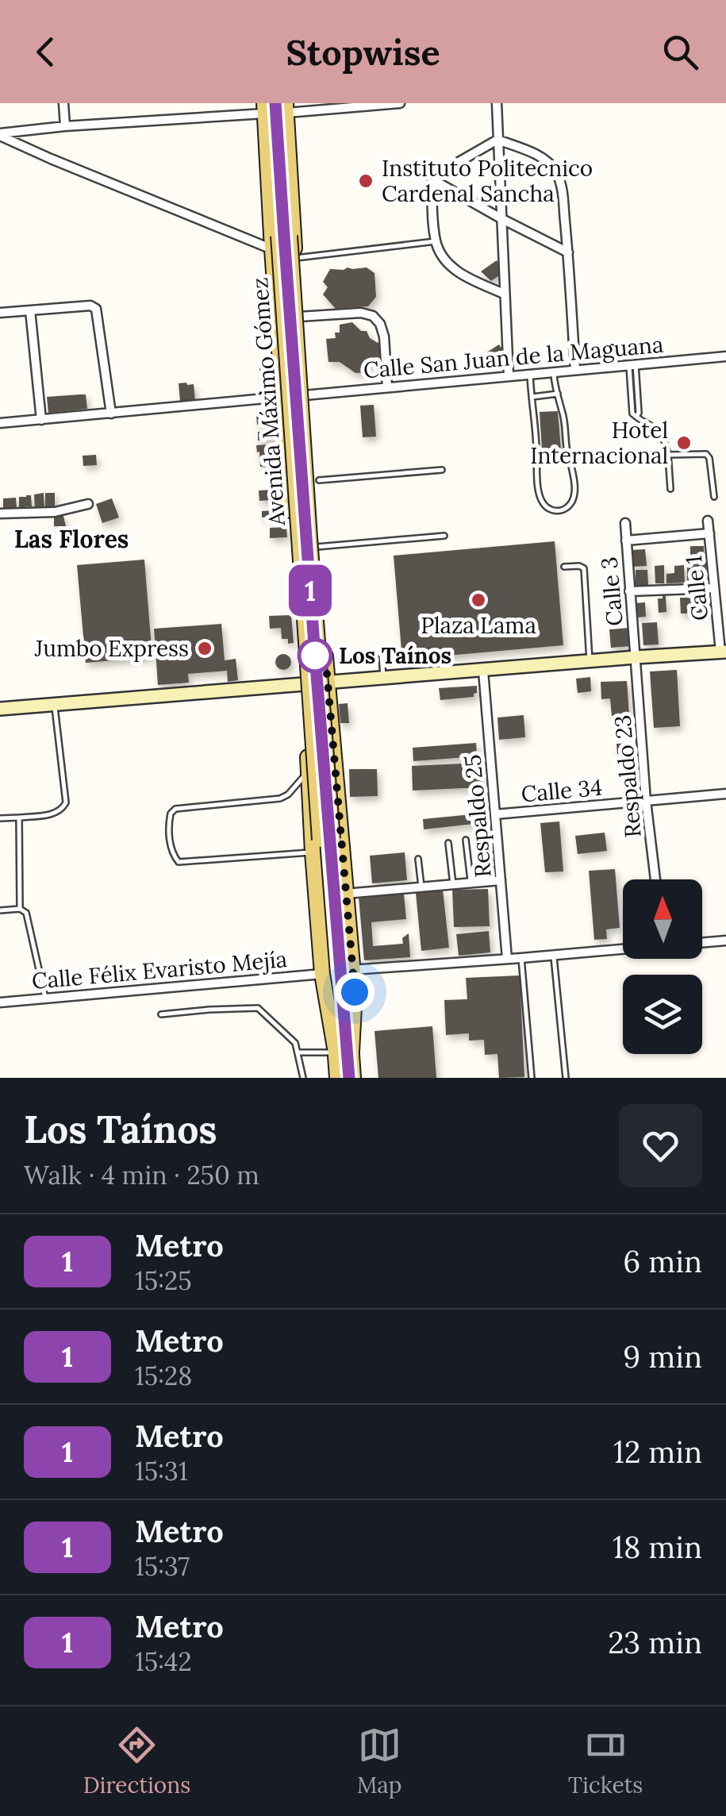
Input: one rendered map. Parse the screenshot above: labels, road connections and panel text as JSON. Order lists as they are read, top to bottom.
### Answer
{
  "streets": {
    "main road": ["Avenida Máximo Gómez"],
    "street": [
      "Calle San Juan de la Maguana",
      "Calle 1",
      "Calle 3",
      "Respaldo 23",
      "Calle 34",
      "Respaldo 25",
      "Calle Félix Evaristo Mejía"
    ]
  },
  "crossings": [
    ["Calle 3", "Respaldo 23"],
    ["Respaldo 23", "Calle 34"],
    ["Calle 34", "Respaldo 25"]
  ],
  "districts": ["Las Flores"],
  "places": [
    "Instituto Politecnico Cardenal Sancha",
    "Hotel Internacional",
    "Plaza Lama",
    "Jumbo Express",
    "Los Taínos"
  ],
  "lines": ["metro line 1"],
  "north": "top",
  "page": {
    "header": "Stopwise",
    "on_map": "1",
    "heading": ["Los Taínos", "Walk · 4 min · 250 m"],
    "list": [
      {
        "mark": "1",
        "name": "Metro",
        "note": "15:25",
        "value": "6 min"
      },
      {
        "mark": "1",
        "name": "Metro",
        "note": "15:28",
        "value": "9 min"
      },
      {
        "mark": "1",
        "name": "Metro",
        "note": "15:31",
        "value": "12 min"
      },
      {
        "mark": "1",
        "name": "Metro",
        "note": "15:37",
        "value": "18 min"
      },
      {
        "mark": "1",
        "name": "Metro",
        "note": "15:42",
        "value": "23 min"
      }
    ],
    "tabs": ["Directions", "Map", "Tickets"]
  }
}
